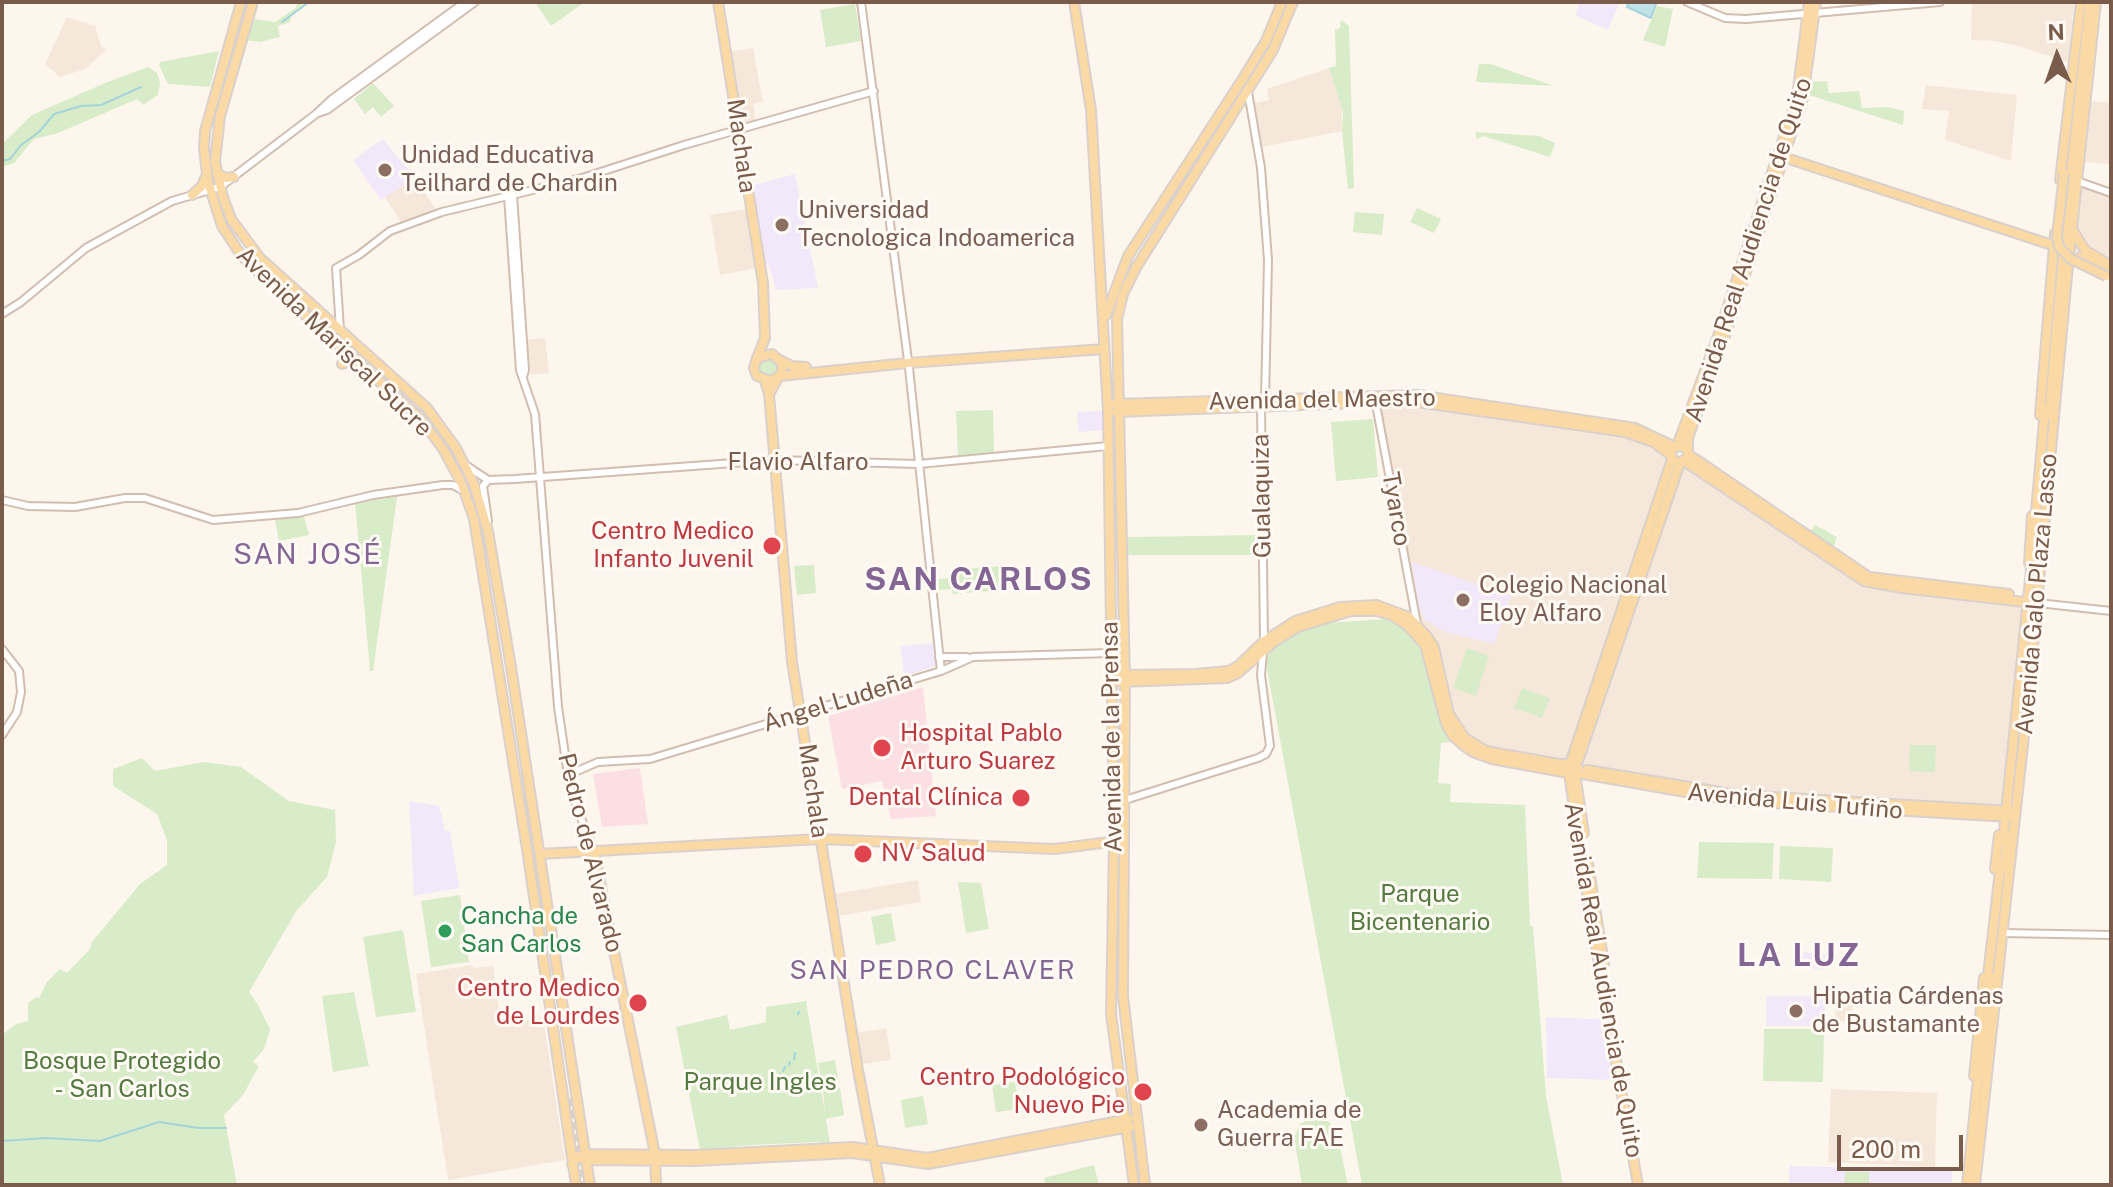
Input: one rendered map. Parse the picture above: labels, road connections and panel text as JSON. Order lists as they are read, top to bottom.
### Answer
{
  "streets": {
    "main road": [
      "Machala",
      "Avenida Real Audiencia de Quito",
      "Avenida Mariscal Sucre",
      "Avenida del Maestro",
      "Avenida Galo Plaza Lasso",
      "Avenida de la Prensa",
      "Avenida Luis Tufiño",
      "Pedro de Alvarado"
    ],
    "street": [
      "Flavio Alfaro",
      "Gualaquiza",
      "Tyarco",
      "Ángel Ludeña"
    ]
  },
  "crossings": [
    ["Machala", "Flavio Alfaro"],
    ["Machala", "Ángel Ludeña"],
    ["Avenida Real Audiencia de Quito", "Avenida del Maestro"],
    ["Avenida Real Audiencia de Quito", "Avenida Luis Tufiño"],
    ["Avenida del Maestro", "Gualaquiza"],
    ["Avenida del Maestro", "Tyarco"],
    ["Avenida del Maestro", "Avenida Galo Plaza Lasso"],
    ["Avenida del Maestro", "Avenida de la Prensa"],
    ["Flavio Alfaro", "Avenida de la Prensa"],
    ["Flavio Alfaro", "Pedro de Alvarado"],
    ["Gualaquiza", "Avenida de la Prensa"],
    ["Gualaquiza", "Avenida Luis Tufiño"],
    ["Tyarco", "Avenida Luis Tufiño"],
    ["Avenida Galo Plaza Lasso", "Avenida Luis Tufiño"],
    ["Ángel Ludeña", "Avenida de la Prensa"],
    ["Ángel Ludeña", "Pedro de Alvarado"],
    ["Avenida de la Prensa", "Avenida Luis Tufiño"]
  ],
  "districts": [
    "SAN JOSÉ",
    "SAN CARLOS",
    "LA LUZ",
    "SAN PEDRO CLAVER"
  ],
  "parks": ["Parque Bicentenario", "Bosque Protegido - San Carlos", "Parque Ingles"],
  "places": [
    "Unidad Educativa Teilhard de Chardin",
    "Universidad Tecnologica Indoamerica",
    "Centro Medico Infanto Juvenil",
    "Colegio Nacional Eloy Alfaro",
    "Hospital Pablo Arturo Suarez",
    "Dental Clínica",
    "NV Salud",
    "Cancha de San Carlos",
    "Centro Medico de Lourdes",
    "Hipatia Cárdenas de Bustamante",
    "Centro Podológico Nuevo Pie",
    "Academia de Guerra FAE"
  ],
  "scale_bar": "200 m",
  "north": "top"
}
